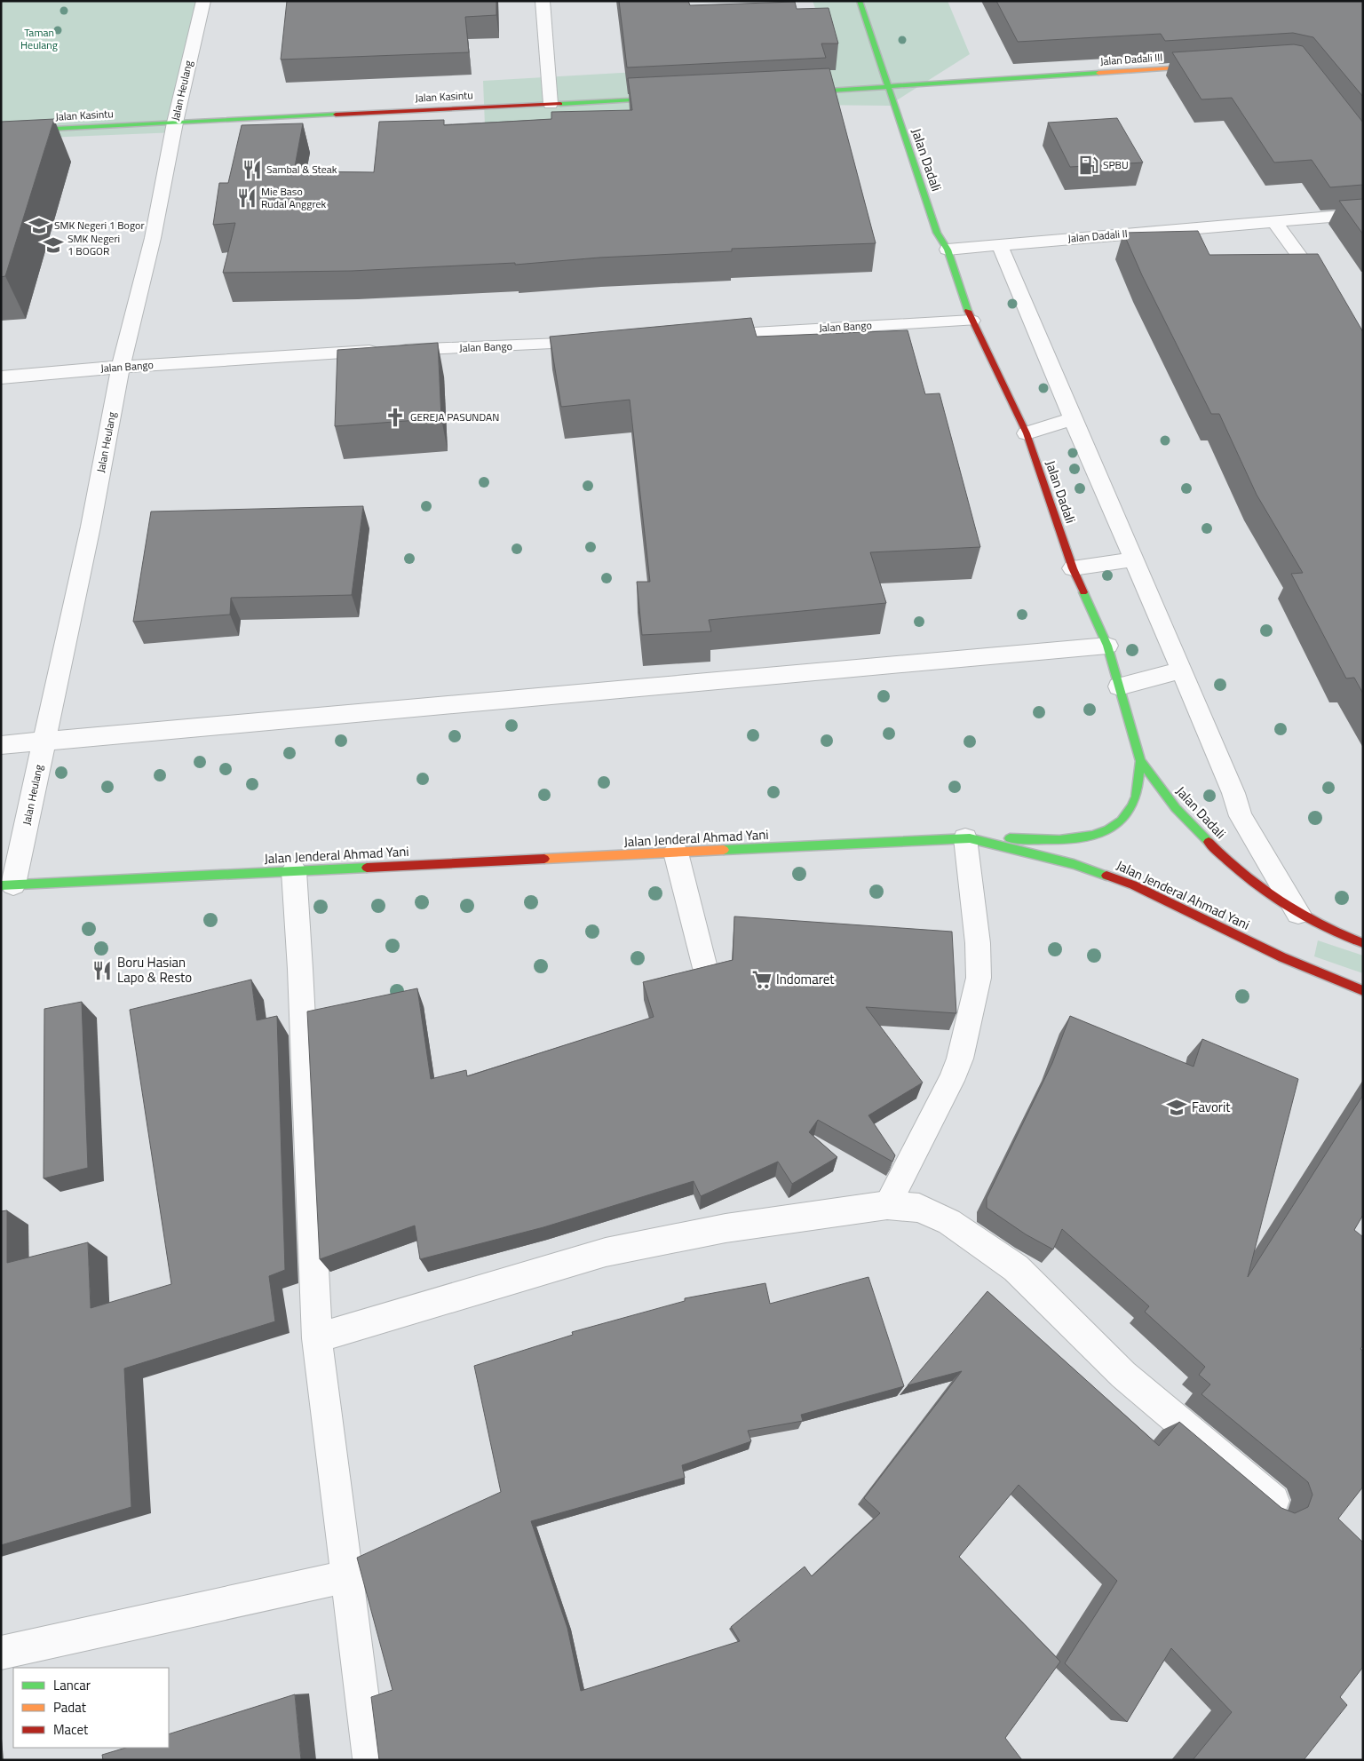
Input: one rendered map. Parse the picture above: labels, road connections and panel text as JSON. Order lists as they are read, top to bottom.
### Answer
{
  "streets": {
    "main road": [
      "Jalan Dadali III",
      "Jalan Kasintu",
      "Jalan Dadali",
      "Jalan Jenderal Ahmad Yani"
    ],
    "street": ["Jalan Heulang", "Jalan Dadali II", "Jalan Bango"]
  },
  "crossings": [
    ["Jalan Dadali III", "Jalan Dadali"],
    ["Jalan Heulang", "Jalan Kasintu"],
    ["Jalan Heulang", "Jalan Bango"],
    ["Jalan Heulang", "Jalan Jenderal Ahmad Yani"],
    ["Jalan Dadali", "Jalan Dadali II"],
    ["Jalan Dadali", "Jalan Bango"]
  ],
  "parks": ["Taman Heulang"],
  "places": {
    "fuel station": ["SPBU"],
    "restaurant": ["Sambal & Steak", "Mie Baso Rudal Anggrek", "Boru Hasian Lapo & Resto"],
    "school or university": ["SMK Negeri 1 Bogor", "SMK Negeri 1 BOGOR", "Favorit"],
    "church": ["GEREJA PASUNDAN"],
    "supermarket": ["Indomaret"]
  },
  "legend": ["Lancar", "Padat", "Macet"]
}
